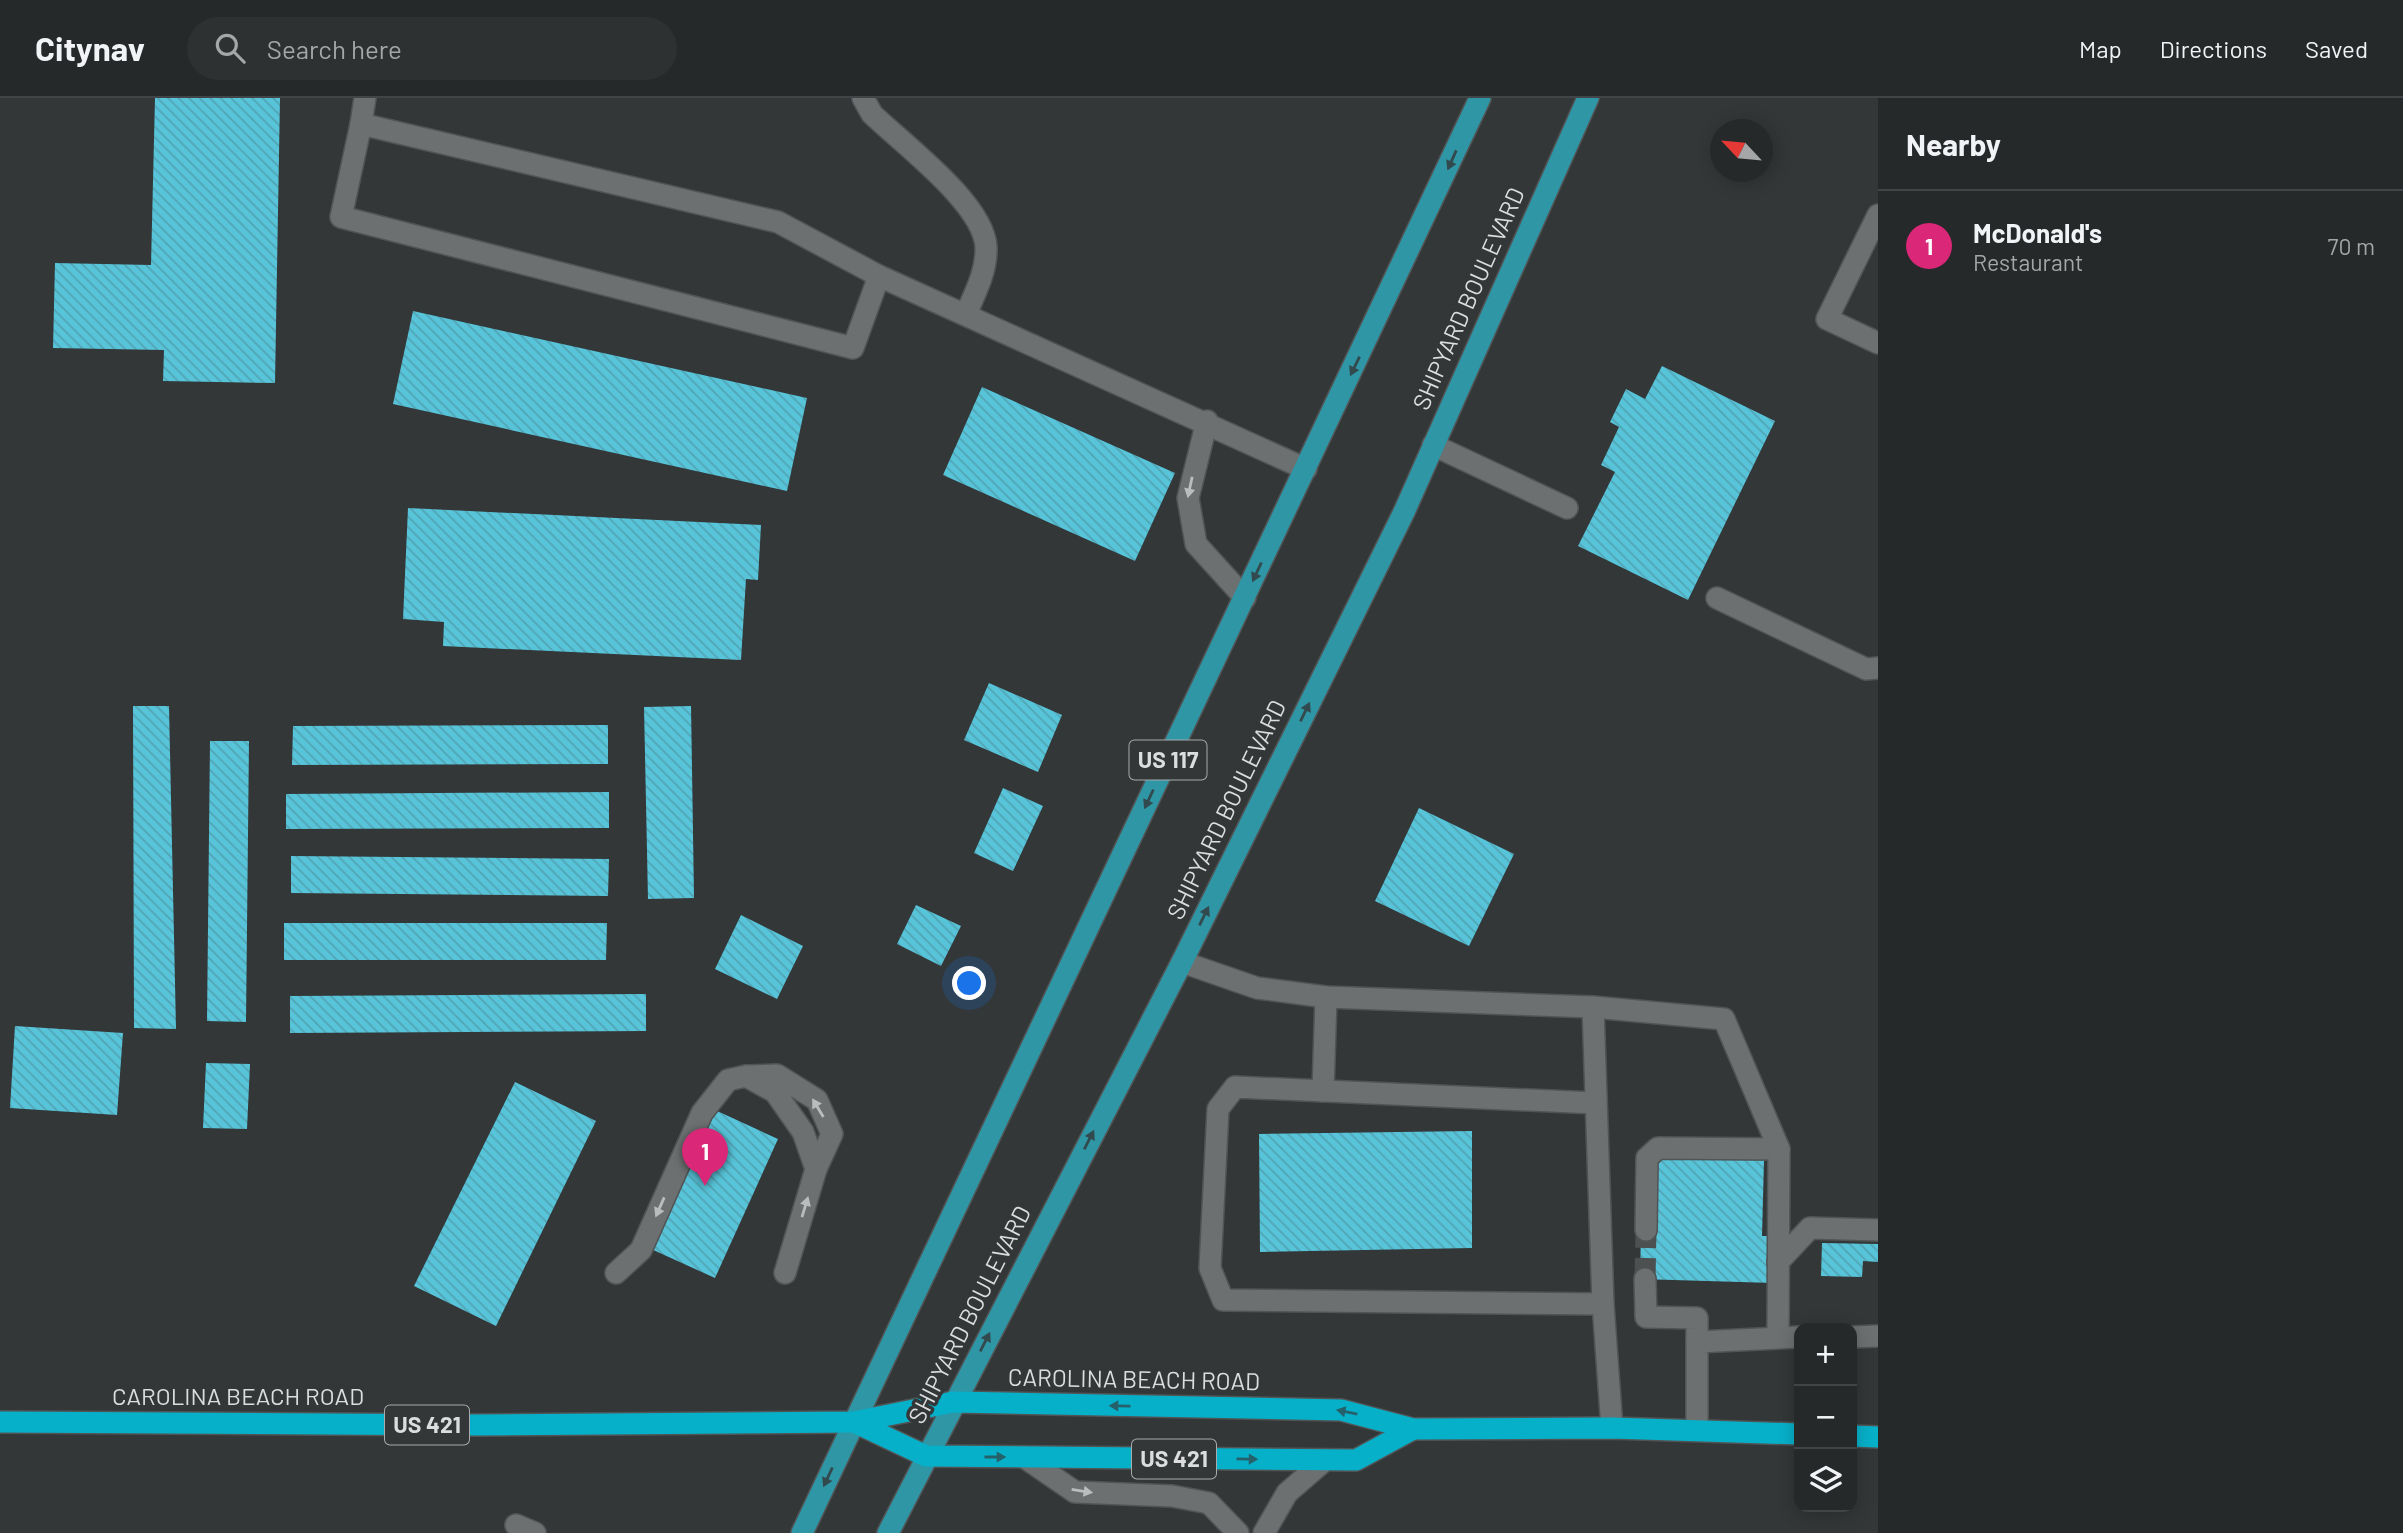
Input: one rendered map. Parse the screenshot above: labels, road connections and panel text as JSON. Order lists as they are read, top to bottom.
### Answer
{
  "streets": {
    "highway": ["CAROLINA BEACH ROAD", "US 421"],
    "main road": ["SHIPYARD BOULEVARD", "US 117"]
  },
  "crossings": [
    ["SHIPYARD BOULEVARD", "CAROLINA BEACH ROAD"],
    ["US 117", "CAROLINA BEACH ROAD"]
  ],
  "north": "top left",
  "page": {
    "header": "Citynav",
    "search": "Search here",
    "nav": ["Map", "Directions", "Saved"],
    "heading": "Nearby",
    "list": [
      {
        "mark": "1",
        "name": "McDonald's",
        "note": "Restaurant",
        "value": "70 m"
      }
    ],
    "pins": "1",
    "map_buttons": ["+", "−"]
  }
}
